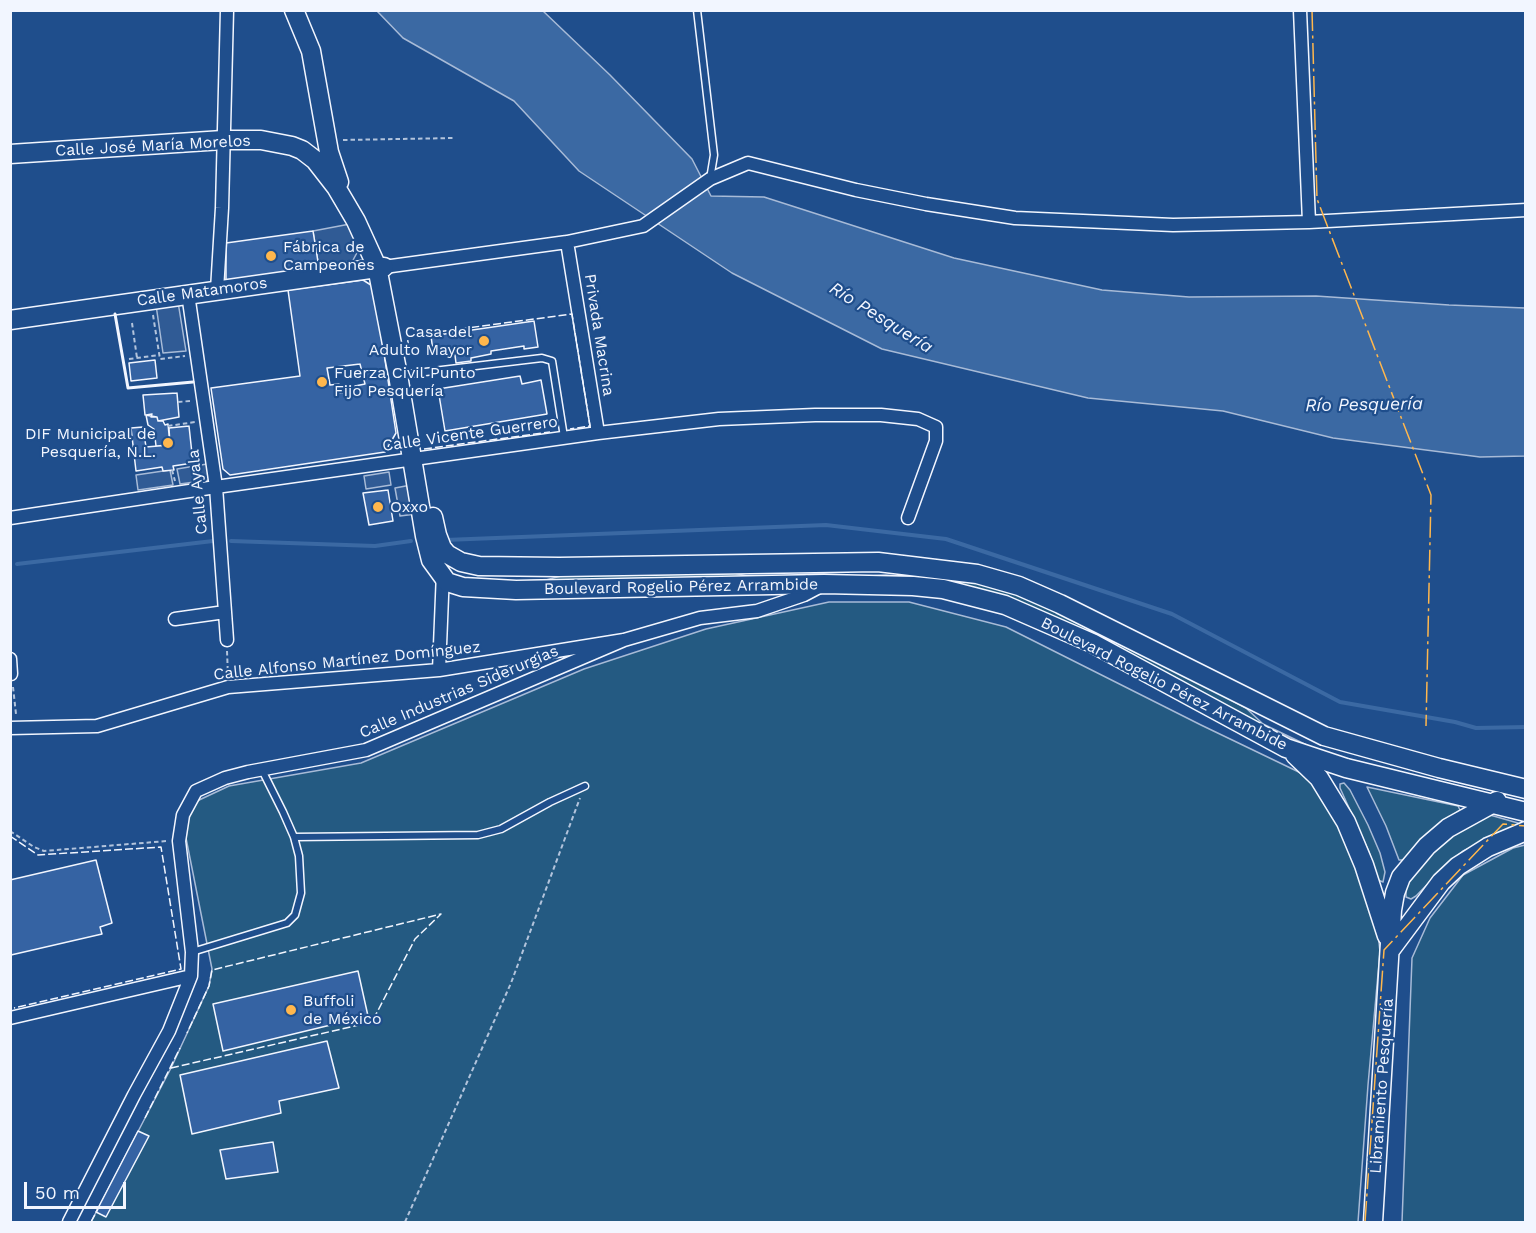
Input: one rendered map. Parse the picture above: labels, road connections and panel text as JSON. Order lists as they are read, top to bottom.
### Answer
{
  "streets": {
    "main road": [
      "Calle José María Morelos",
      "Calle Matamoros",
      "Boulevard Rogelio Pérez Arrambide",
      "Libramiento Pesquería"
    ],
    "street": [
      "Privada Macrina",
      "Calle Vicente Guerrero",
      "Calle Ayala",
      "Calle Alfonso Martínez Domínguez",
      "Calle Industrias Siderurgias"
    ]
  },
  "crossings": [
    ["Calle José María Morelos", "Calle Matamoros"],
    ["Calle José María Morelos", "Calle Vicente Guerrero"],
    ["Calle José María Morelos", "Boulevard Rogelio Pérez Arrambide"],
    ["Calle Matamoros", "Privada Macrina"],
    ["Calle Matamoros", "Calle Ayala"],
    ["Privada Macrina", "Calle Vicente Guerrero"],
    ["Calle Vicente Guerrero", "Calle Ayala"],
    ["Boulevard Rogelio Pérez Arrambide", "Calle Alfonso Martínez Domínguez"],
    ["Boulevard Rogelio Pérez Arrambide", "Libramiento Pesquería"],
    ["Calle Alfonso Martínez Domínguez", "Calle Industrias Siderurgias"]
  ],
  "water": ["Río Pesquería"],
  "places": [
    "Fábrica de Campeones",
    "Casa del Adulto Mayor",
    "Fuerza Civil Punto Fijo Pesquería",
    "DIF Municipal de Pesquería, N.L.",
    "Oxxo",
    "Buffoli de México"
  ],
  "scale_bar": "50 m"
}
